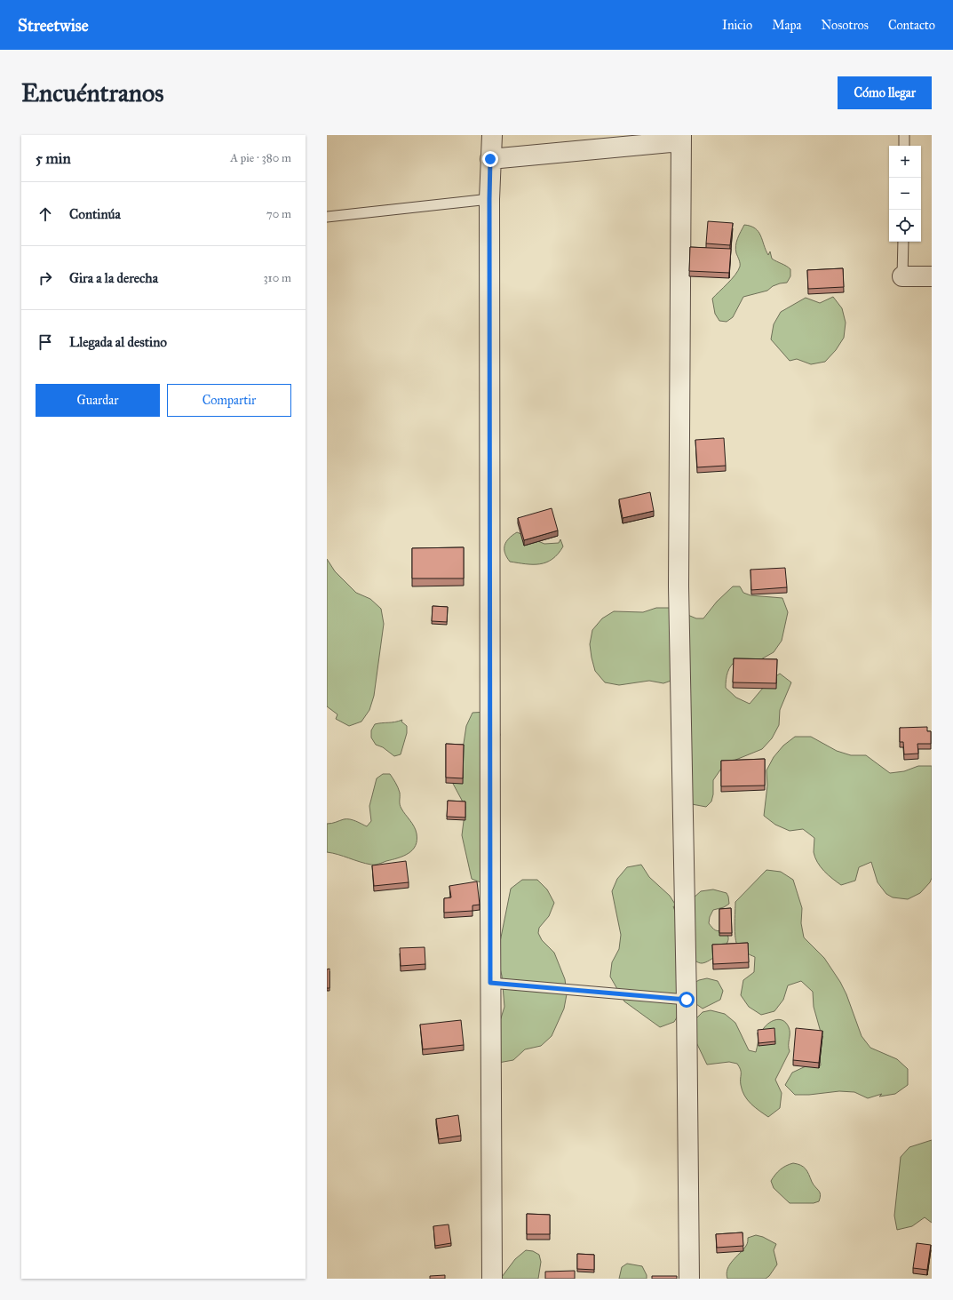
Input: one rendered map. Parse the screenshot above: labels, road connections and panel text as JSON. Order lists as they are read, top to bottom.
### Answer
{
  "page": {
    "header": "Streetwise",
    "nav": [
      "Inicio",
      "Mapa",
      "Nosotros",
      "Contacto"
    ],
    "buttons": [
      "Cómo llegar",
      ["Guardar", "Compartir"]
    ],
    "title": "Encuéntranos",
    "heading": ["5 min", "A pie · 380 m"],
    "map_buttons": ["+", "−"],
    "list": [
      ["Continúa", "70 m"],
      ["Gira a la derecha", "310 m"],
      "Llegada al destino"
    ]
  }
}
